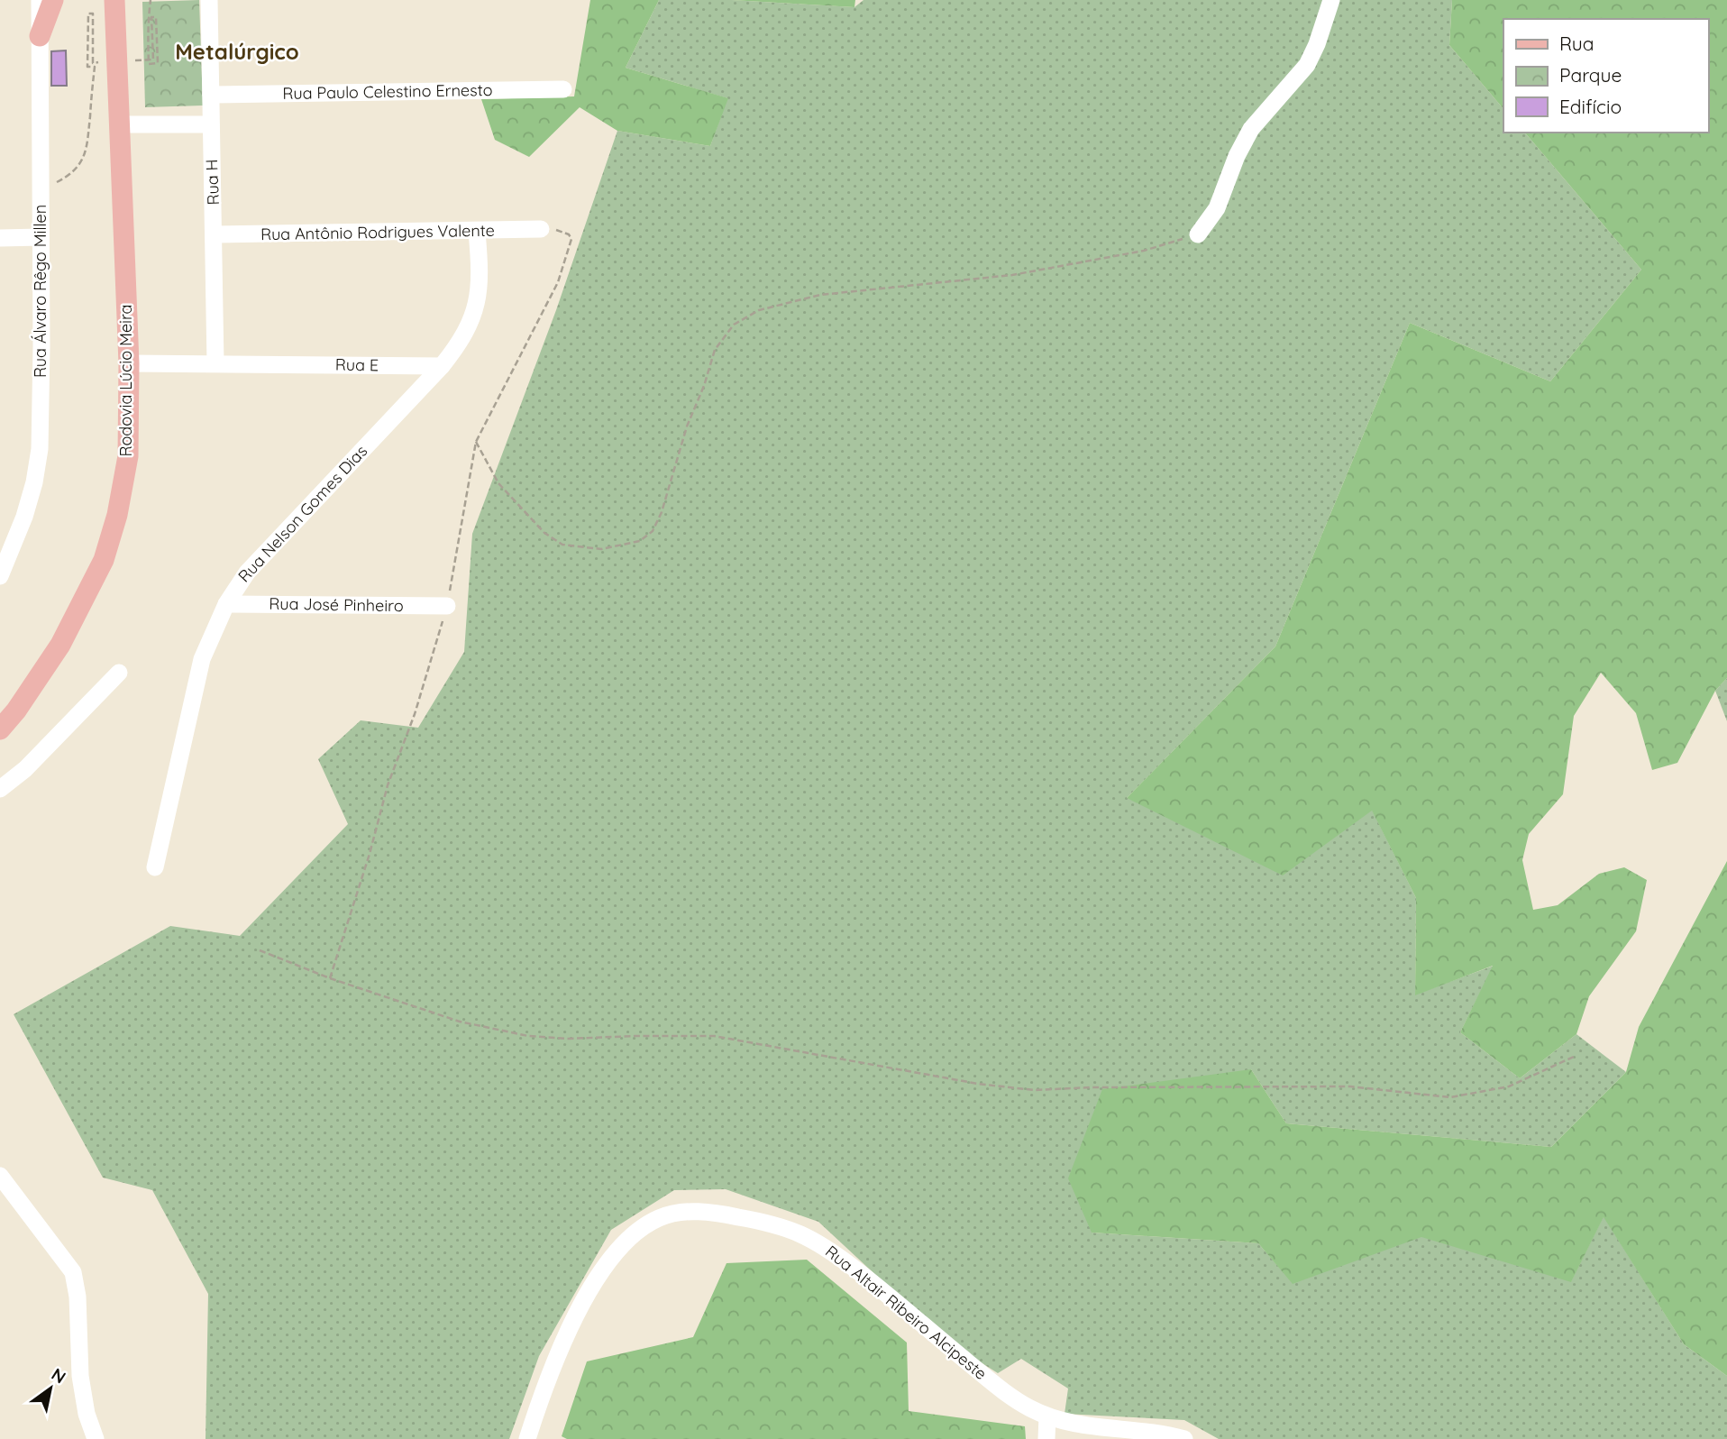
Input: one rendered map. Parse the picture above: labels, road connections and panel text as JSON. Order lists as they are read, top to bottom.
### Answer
{
  "streets": {
    "main road": ["Rodovia Lúcio Meira"],
    "street": [
      "Rua Paulo Celestino Ernesto",
      "Rua H",
      "Rua Antônio Rodrigues Valente",
      "Rua Álvaro Rêgo Millen",
      "Rua E",
      "Rua Nelson Gomes Dias",
      "Rua José Pinheiro",
      "Rua Altair Ribeiro Alcipeste"
    ]
  },
  "crossings": [
    ["Rua Paulo Celestino Ernesto", "Rua H"],
    ["Rua H", "Rua Antônio Rodrigues Valente"],
    ["Rua H", "Rua E"],
    ["Rua E", "Rodovia Lúcio Meira"],
    ["Rua E", "Rua Nelson Gomes Dias"],
    ["Rua Nelson Gomes Dias", "Rua José Pinheiro"]
  ],
  "districts": ["Metalúrgico"],
  "legend": ["Rua", "Parque", "Edifício"],
  "north": "top right"
}
